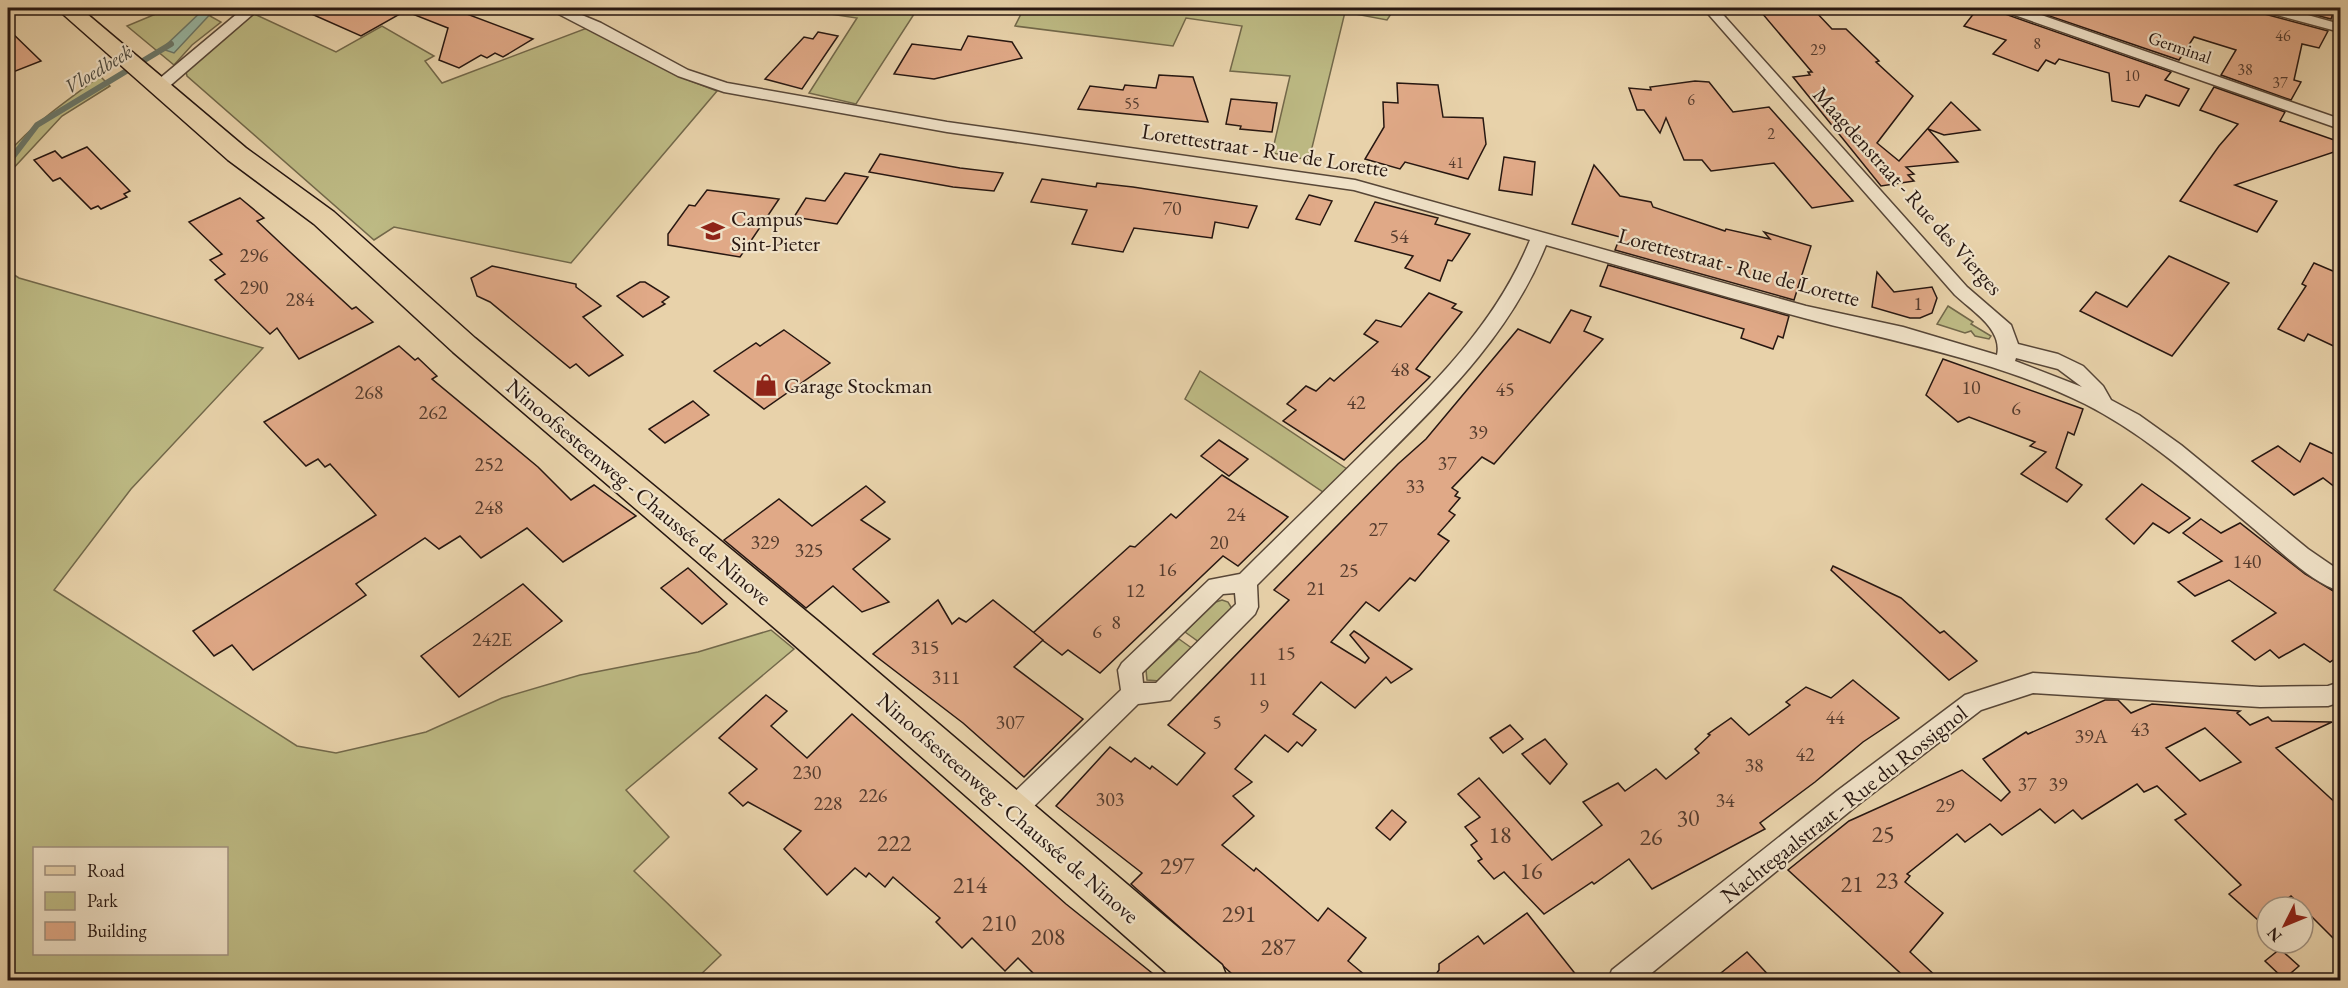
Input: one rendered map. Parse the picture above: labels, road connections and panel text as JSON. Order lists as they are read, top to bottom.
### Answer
{
  "streets": {
    "main road": ["Ninoofsesteenweg - Chaussée de Ninove"],
    "street": [
      "Germinal",
      "Lorettestraat - Rue de Lorette",
      "Maagdenstraat - Rue des Vierges",
      "Nachtegaalstraat - Rue du Rossignol"
    ]
  },
  "crossings": [
    ["Lorettestraat - Rue de Lorette", "Maagdenstraat - Rue des Vierges"]
  ],
  "water": ["Vloedbeek"],
  "places": {
    "school or university": ["Campus Sint-Pieter"],
    "shop": ["Garage Stockman"]
  },
  "house_numbers": [
    "46",
    "8",
    "29",
    "38",
    "10",
    "37",
    "6",
    "55",
    "2",
    "41",
    "70",
    "54",
    "296",
    "290",
    "284",
    "1",
    "48",
    "10",
    "45",
    "268",
    "42",
    "6",
    "262",
    "39",
    "37",
    "252",
    "33",
    "248",
    "24",
    "27",
    "329",
    "20",
    "325",
    "140",
    "16",
    "25",
    "21",
    "12",
    "8",
    "6",
    "242E",
    "315",
    "15",
    "311",
    "11",
    "9",
    "44",
    "307",
    "5",
    "43",
    "39A",
    "42",
    "38",
    "230",
    "37",
    "39",
    "226",
    "303",
    "34",
    "228",
    "29",
    "30",
    "25",
    "18",
    "26",
    "222",
    "297",
    "16",
    "23",
    "21",
    "214",
    "291",
    "210",
    "208",
    "287"
  ],
  "legend": ["Road", "Park", "Building"],
  "north": "bottom left"
}
